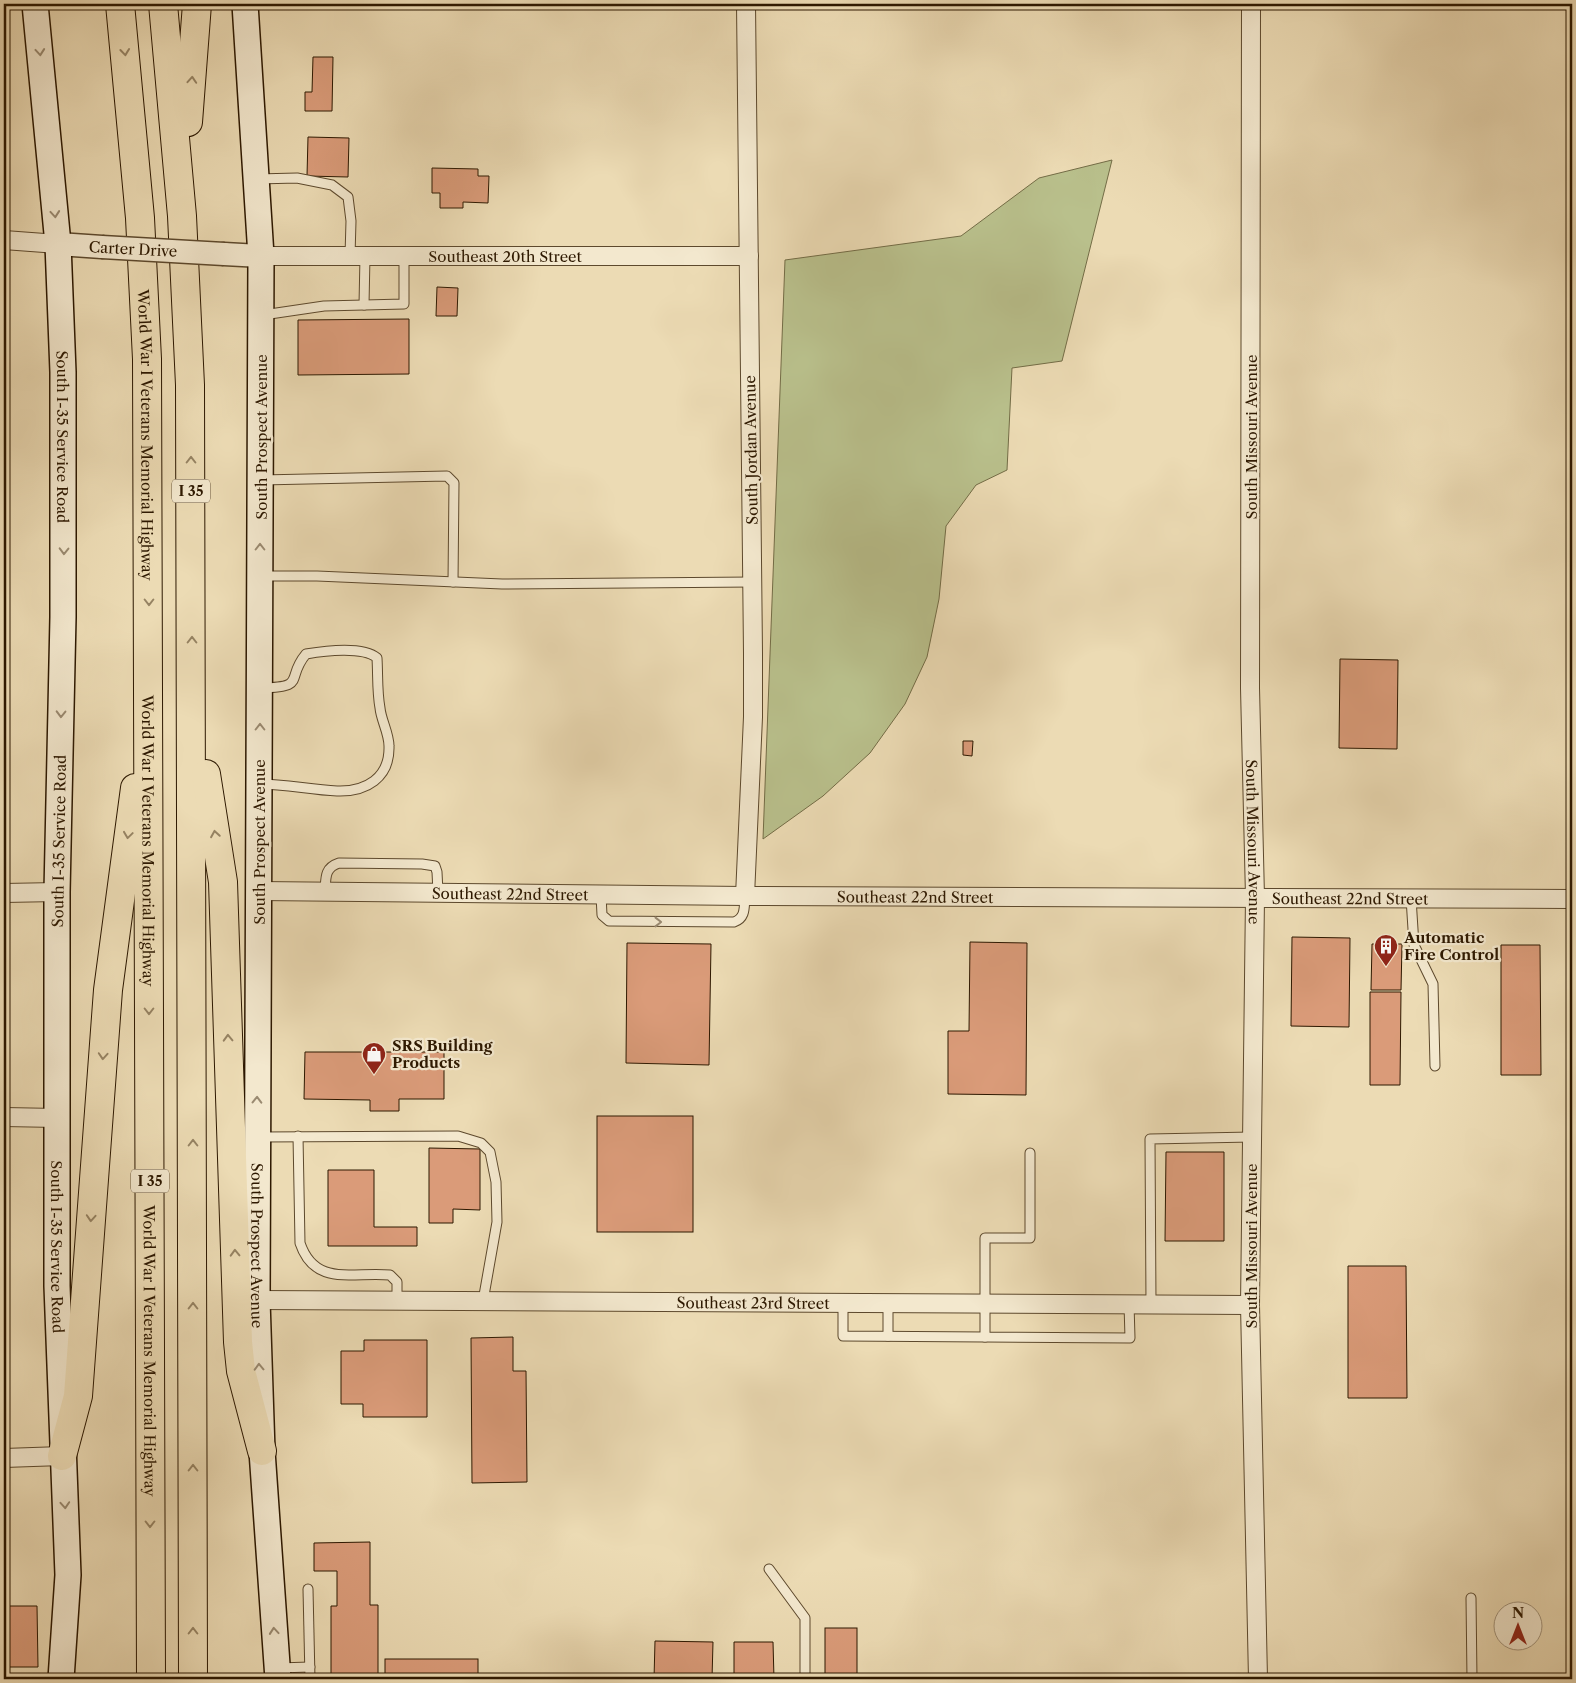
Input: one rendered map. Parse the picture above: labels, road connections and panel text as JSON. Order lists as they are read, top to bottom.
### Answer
{
  "streets": {
    "highway": ["World War I Veterans Memorial Highway", "I 35"],
    "main road": ["South I-35 Service Road", "South Prospect Avenue"],
    "street": [
      "Carter Drive",
      "Southeast 20th Street",
      "South Missouri Avenue",
      "South Jordan Avenue",
      "Southeast 22nd Street",
      "Southeast 23rd Street"
    ]
  },
  "crossings": [
    ["Carter Drive", "Southeast 20th Street"],
    ["Carter Drive", "South I-35 Service Road"],
    ["Carter Drive", "South Prospect Avenue"],
    ["Southeast 20th Street", "South Prospect Avenue"],
    ["Southeast 20th Street", "South Jordan Avenue"],
    ["South Prospect Avenue", "Southeast 22nd Street"],
    ["South Prospect Avenue", "Southeast 23rd Street"],
    ["South Missouri Avenue", "Southeast 22nd Street"],
    ["South Missouri Avenue", "Southeast 23rd Street"],
    ["South Jordan Avenue", "Southeast 22nd Street"]
  ],
  "one_way": ["South I-35 Service Road", "South Prospect Avenue"],
  "places": {
    "building": ["Automatic Fire Control"],
    "shop": ["SRS Building Products"]
  },
  "north": "top"
}
